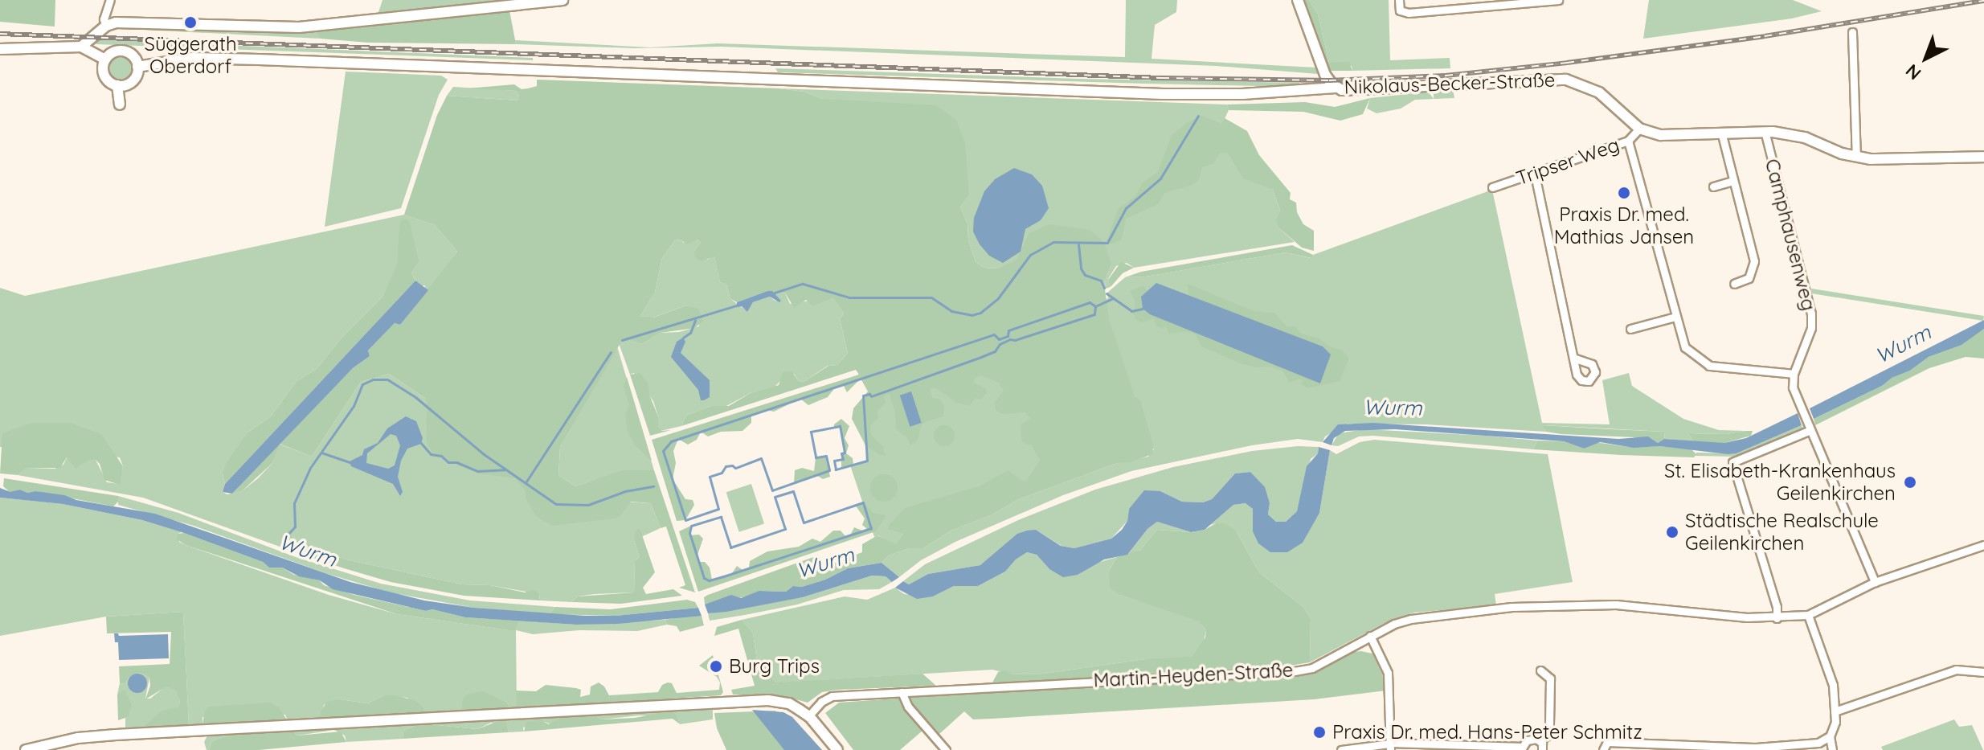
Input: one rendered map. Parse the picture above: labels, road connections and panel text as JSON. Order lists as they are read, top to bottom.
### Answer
{
  "streets": {
    "main road": ["Nikolaus-Becker-Straße"],
    "street": ["Tripser Weg", "Camphausenweg", "Martin-Heyden-Straße"]
  },
  "crossings": [
    ["Nikolaus-Becker-Straße", "Tripser Weg"]
  ],
  "water": ["Wurm"],
  "places": [
    "Süggerath Oberdorf",
    "Praxis Dr. med. Mathias Jansen",
    "St. Elisabeth-Krankenhaus Geilenkirchen",
    "Städtische Realschule Geilenkirchen",
    "Burg Trips",
    "Praxis Dr. med. Hans-Peter Schmitz"
  ],
  "north": "bottom left"
}
